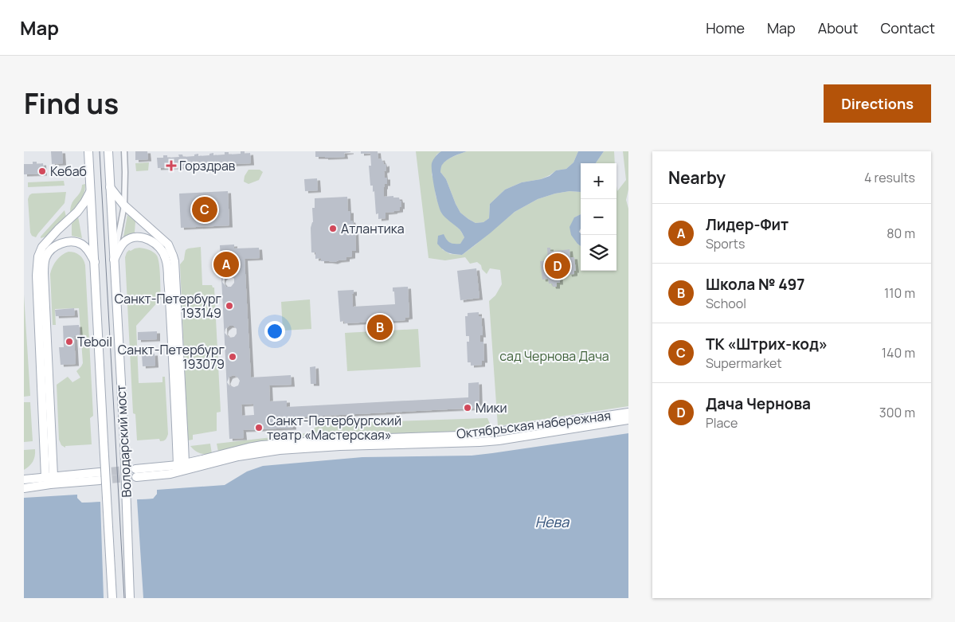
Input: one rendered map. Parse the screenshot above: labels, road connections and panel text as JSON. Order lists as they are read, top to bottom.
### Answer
{
  "streets": {
    "main road": ["Октябрьская набережная", "Володарский мост"]
  },
  "water": ["Нева"],
  "parks": ["сад Чернова Дача"],
  "places": {
    "health": ["Горздрав"],
    "other": [
      "Кебаб",
      "Атлантика",
      "Санкт-Петербург 193149",
      "Teboil",
      "Санкт-Петербург 193079",
      "Мики",
      "Санкт-Петербургский театр «Мастерская»"
    ]
  },
  "page": {
    "header": "Map",
    "nav": [
      "Home",
      "Map",
      "About",
      "Contact"
    ],
    "title": "Find us",
    "buttons": "Directions",
    "heading": ["Nearby", "4 results"],
    "map_buttons": ["+", "−"],
    "pins": [
      "C",
      "A",
      "D",
      "B"
    ],
    "list": [
      {
        "mark": "A",
        "name": "Лидер-Фит",
        "note": "Sports",
        "value": "80 m"
      },
      {
        "mark": "B",
        "name": "Школа № 497",
        "note": "School",
        "value": "110 m"
      },
      {
        "mark": "C",
        "name": "ТК «Штрих-код»",
        "note": "Supermarket",
        "value": "140 m"
      },
      {
        "mark": "D",
        "name": "Дача Чернова",
        "note": "Place",
        "value": "300 m"
      }
    ]
  }
}
